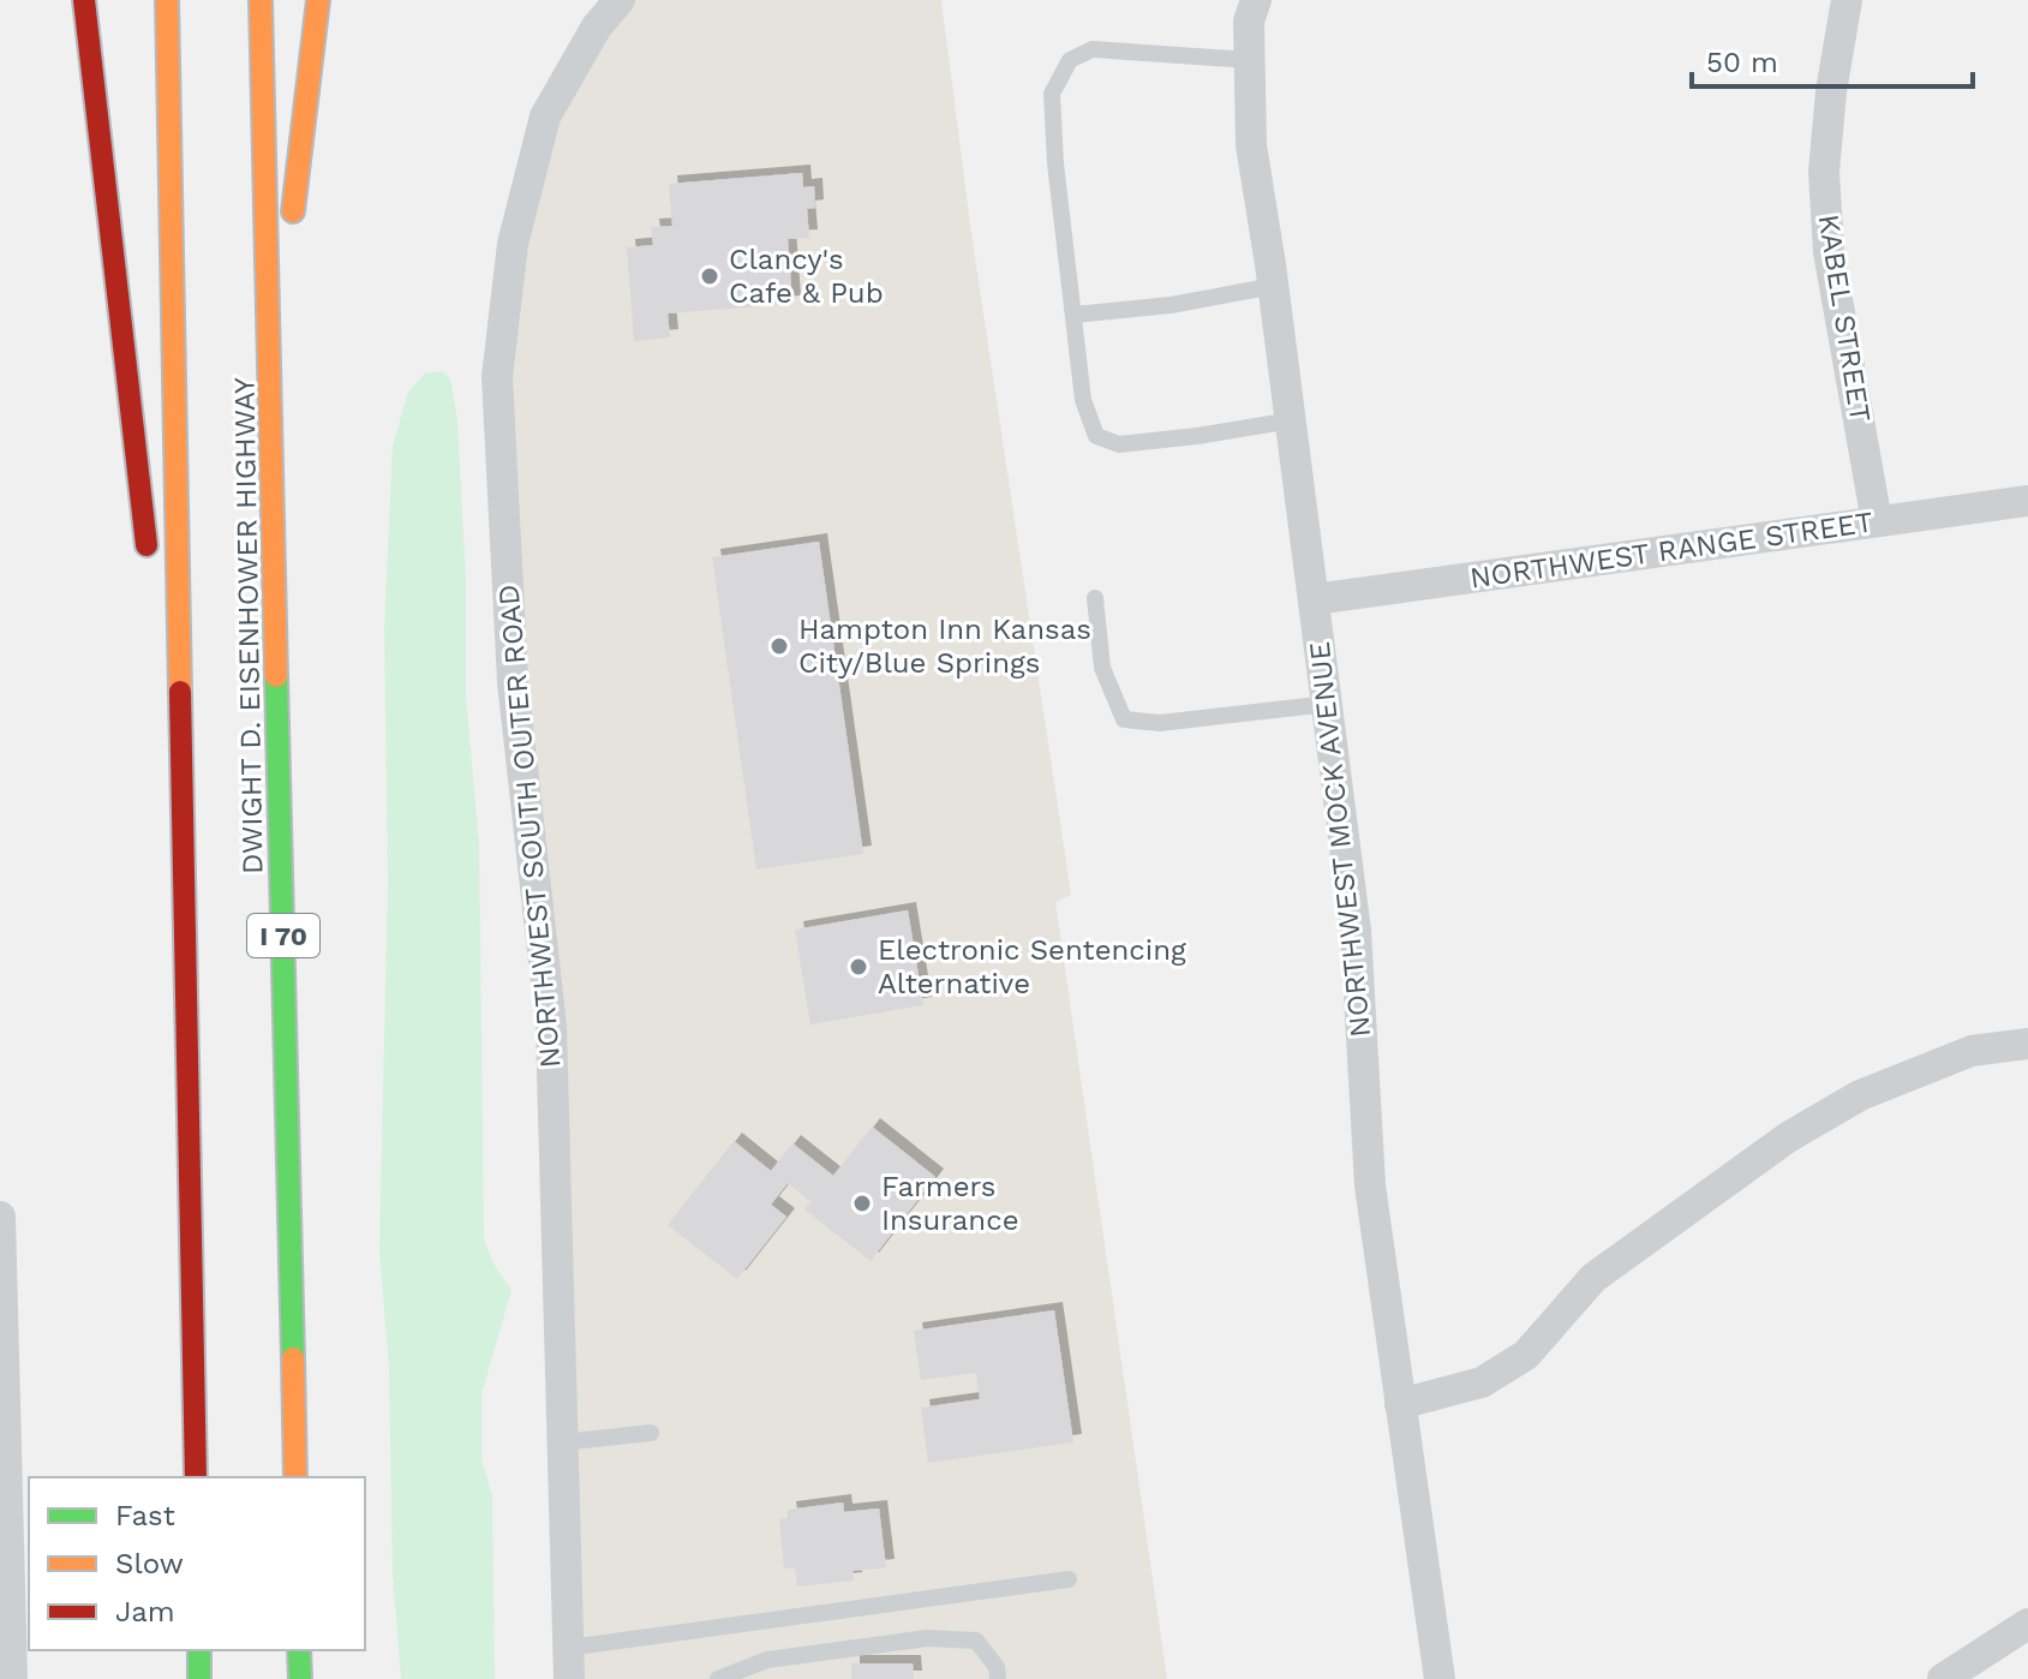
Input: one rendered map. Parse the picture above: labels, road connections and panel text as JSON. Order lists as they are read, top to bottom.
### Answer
{
  "streets": {
    "highway": ["DWIGHT D. EISENHOWER HIGHWAY", "I 70"],
    "street": [
      "KABEL STREET",
      "NORTHWEST RANGE STREET",
      "NORTHWEST SOUTH OUTER ROAD",
      "NORTHWEST MOCK AVENUE"
    ]
  },
  "crossings": [
    ["KABEL STREET", "NORTHWEST RANGE STREET"],
    ["NORTHWEST RANGE STREET", "NORTHWEST MOCK AVENUE"]
  ],
  "places": [
    "Clancy's Cafe & Pub",
    "Hampton Inn Kansas City/Blue Springs",
    "Electronic Sentencing Alternative",
    "Farmers Insurance"
  ],
  "legend": ["Fast", "Slow", "Jam"],
  "scale_bar": "50 m"
}
